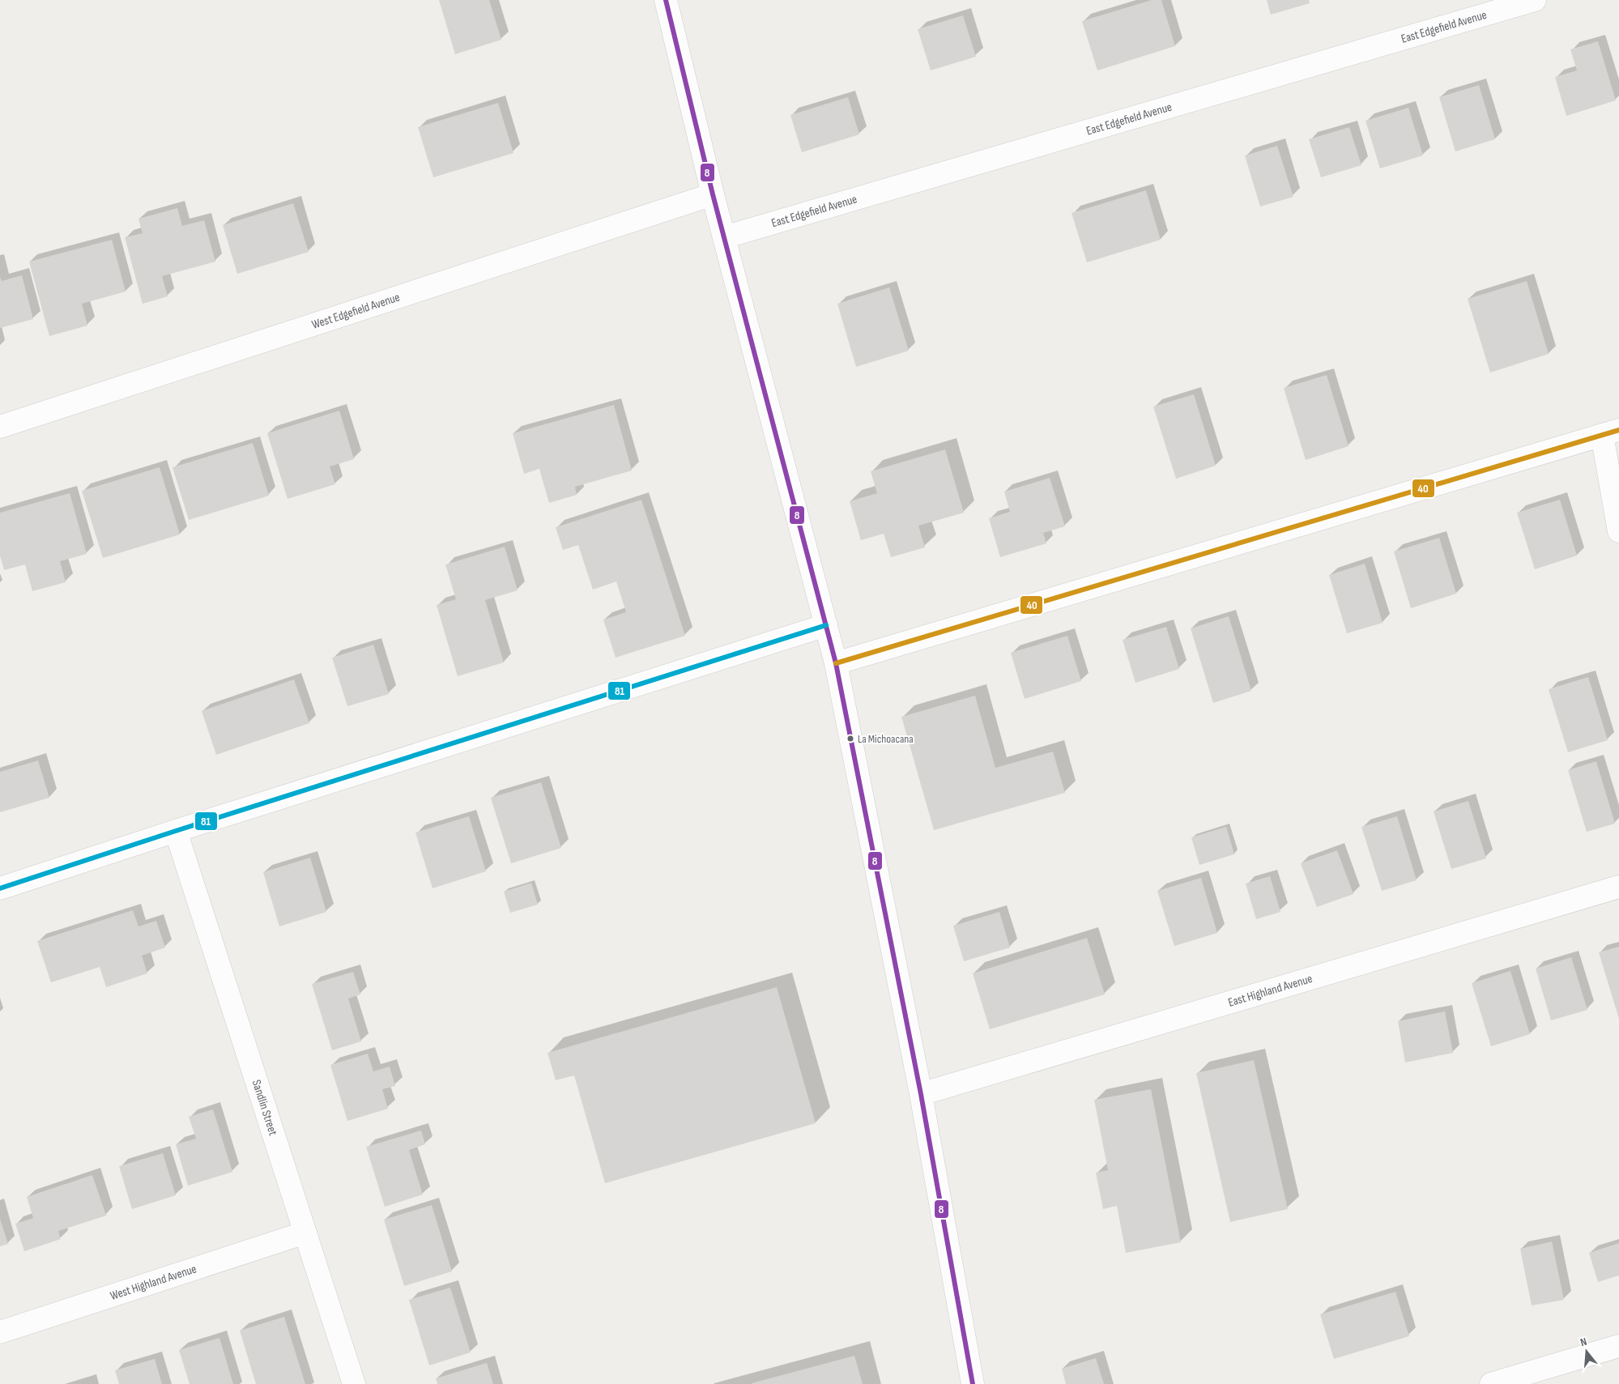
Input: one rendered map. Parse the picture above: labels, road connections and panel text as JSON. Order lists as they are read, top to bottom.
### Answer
{
  "streets": {
    "street": [
      "East Edgefield Avenue",
      "West Edgefield Avenue",
      "East Highland Avenue",
      "Sandlin Street",
      "West Highland Avenue"
    ]
  },
  "crossings": [
    ["Sandlin Street", "West Highland Avenue"]
  ],
  "places": ["La Michoacana"],
  "lines": ["transit line 8", "transit line 40", "transit line 81"],
  "north": "top"
}
